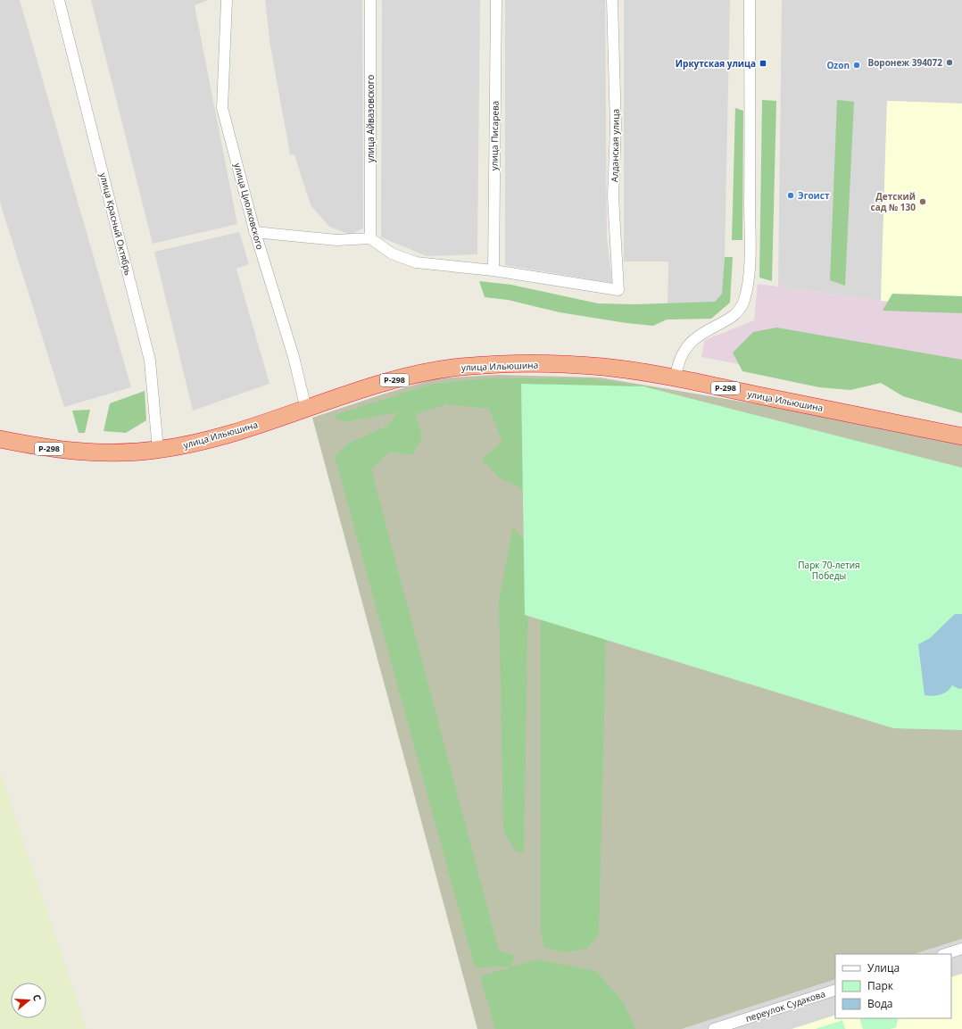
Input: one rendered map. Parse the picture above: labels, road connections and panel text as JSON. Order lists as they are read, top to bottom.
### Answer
{
  "streets": {
    "highway": ["улица Ильюшина", "Р-298"],
    "street": [
      "улица Айвазовского",
      "улица Писарева",
      "Алданская улица",
      "улица Циолковского",
      "улица Красный Октябрь",
      "переулок Судакова"
    ]
  },
  "crossings": [
    ["улица Писарева", "Алданская улица"],
    ["улица Циолковского", "улица Ильюшина"],
    ["улица Красный Октябрь", "улица Ильюшина"]
  ],
  "parks": ["Парк 70-летия Победы"],
  "places": {
    "other": [
      "Воронеж 394072",
      "Ozon",
      "Эгоист",
      "Детский сад № 130"
    ],
    "transit": ["Иркутская улица"]
  },
  "legend": ["Улица", "Парк", "Вода"],
  "north": "right"
}
